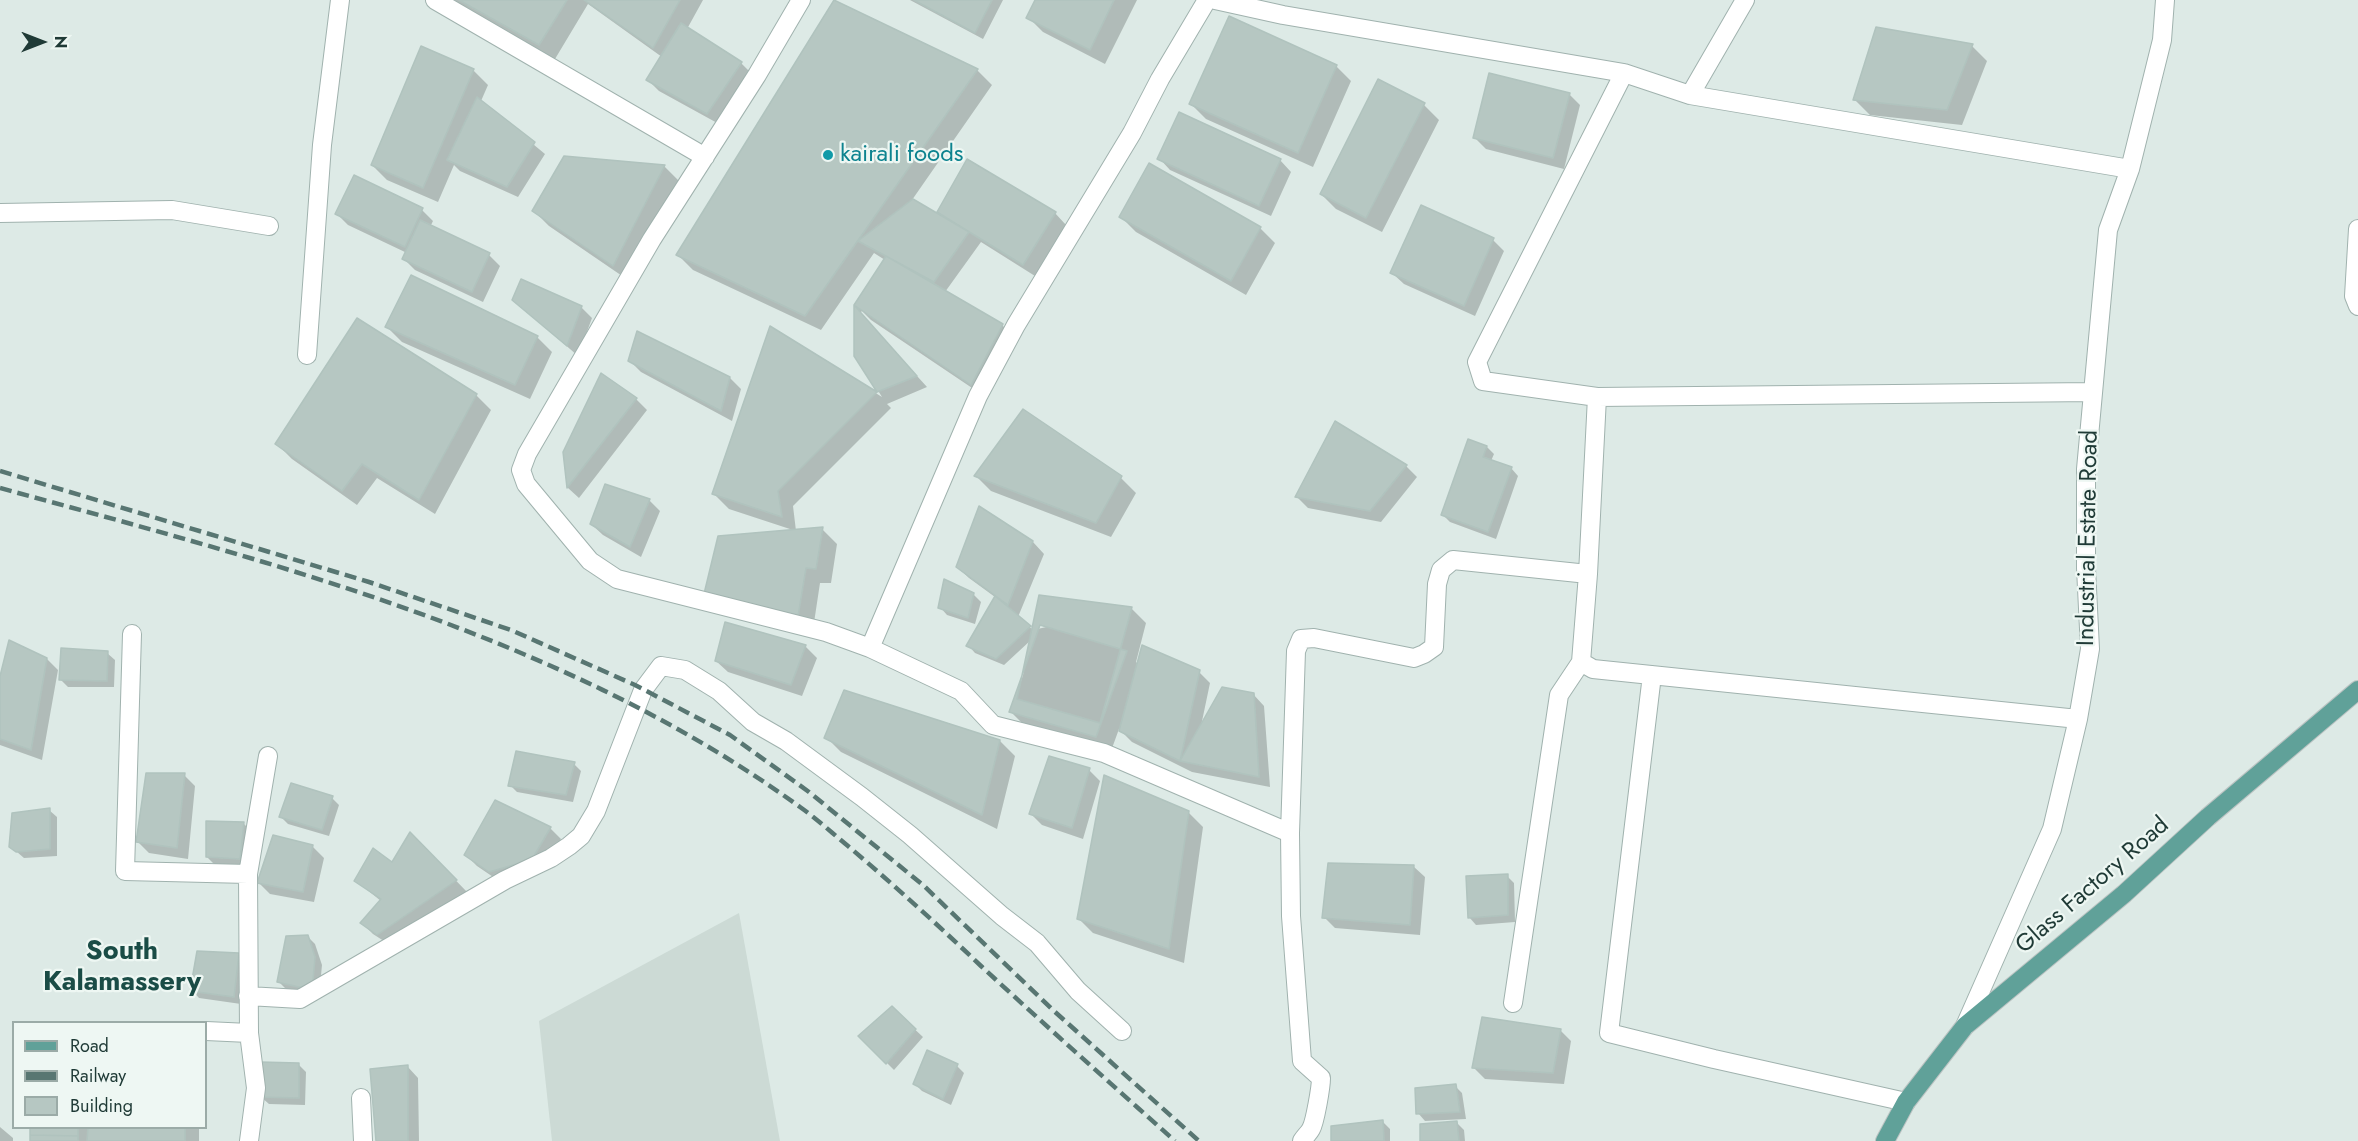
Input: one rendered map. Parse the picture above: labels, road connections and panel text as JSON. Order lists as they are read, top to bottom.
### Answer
{
  "streets": {
    "main road": ["Glass Factory Road"],
    "street": ["Industrial Estate Road"]
  },
  "crossings": [
    ["Industrial Estate Road", "Glass Factory Road"]
  ],
  "districts": ["South Kalamassery"],
  "places": ["kairali foods"],
  "legend": ["Road", "Railway", "Building"],
  "north": "right"
}
